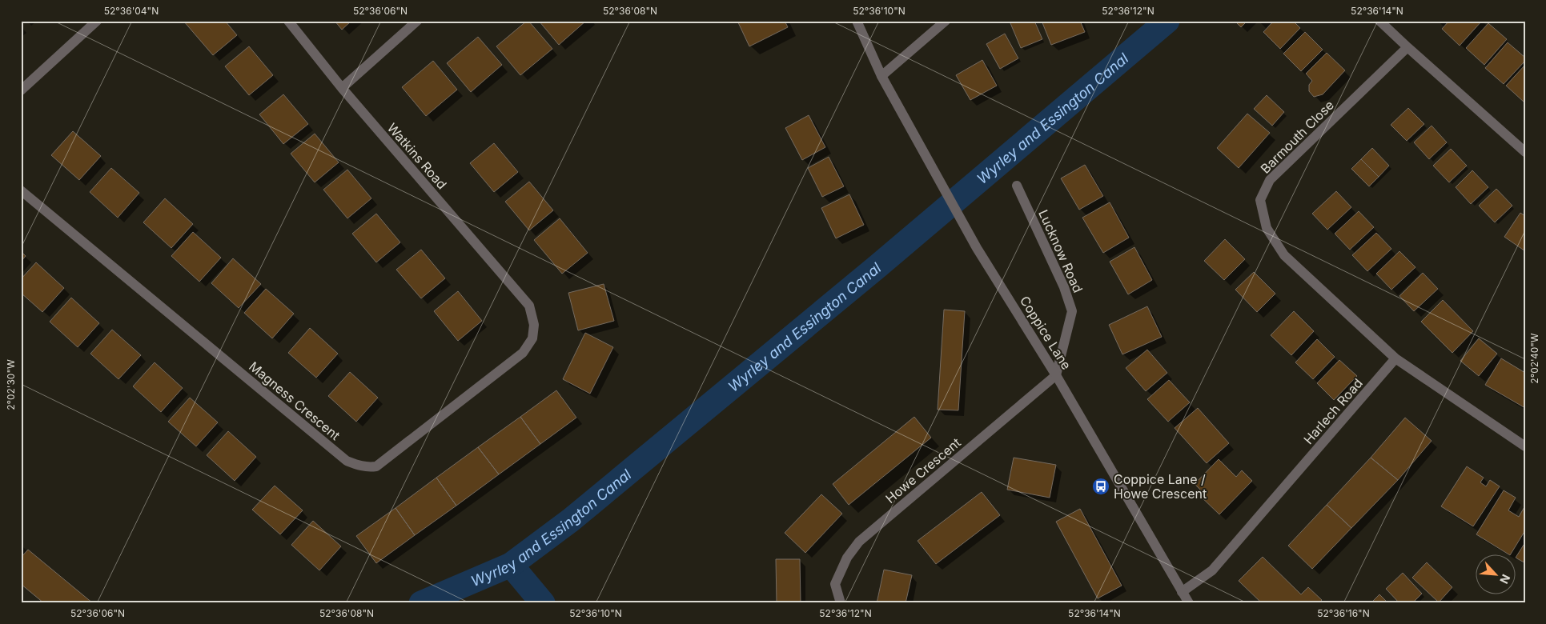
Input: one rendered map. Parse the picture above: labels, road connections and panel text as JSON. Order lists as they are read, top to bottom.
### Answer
{
  "streets": {
    "street": [
      "Barmouth Close",
      "Watkins Road",
      "Lucknow Road",
      "Coppice Lane",
      "Magness Crescent",
      "Harlech Road",
      "Howe Crescent"
    ]
  },
  "crossings": [
    ["Barmouth Close", "Harlech Road"],
    ["Watkins Road", "Magness Crescent"],
    ["Lucknow Road", "Coppice Lane"],
    ["Lucknow Road", "Howe Crescent"],
    ["Coppice Lane", "Harlech Road"],
    ["Coppice Lane", "Howe Crescent"]
  ],
  "water": ["Wyrley and Essington Canal"],
  "places": {
    "bus stop": ["Coppice Lane / Howe Crescent"]
  },
  "north": "bottom right",
  "coordinates": [
    "52°36'04\"N",
    "52°36'06\"N",
    "52°36'08\"N",
    "52°36'10\"N",
    "52°36'12\"N",
    "52°36'14\"N",
    "2°02'40\"W",
    "2°02'30\"W",
    "52°36'16\"N"
  ]
}
